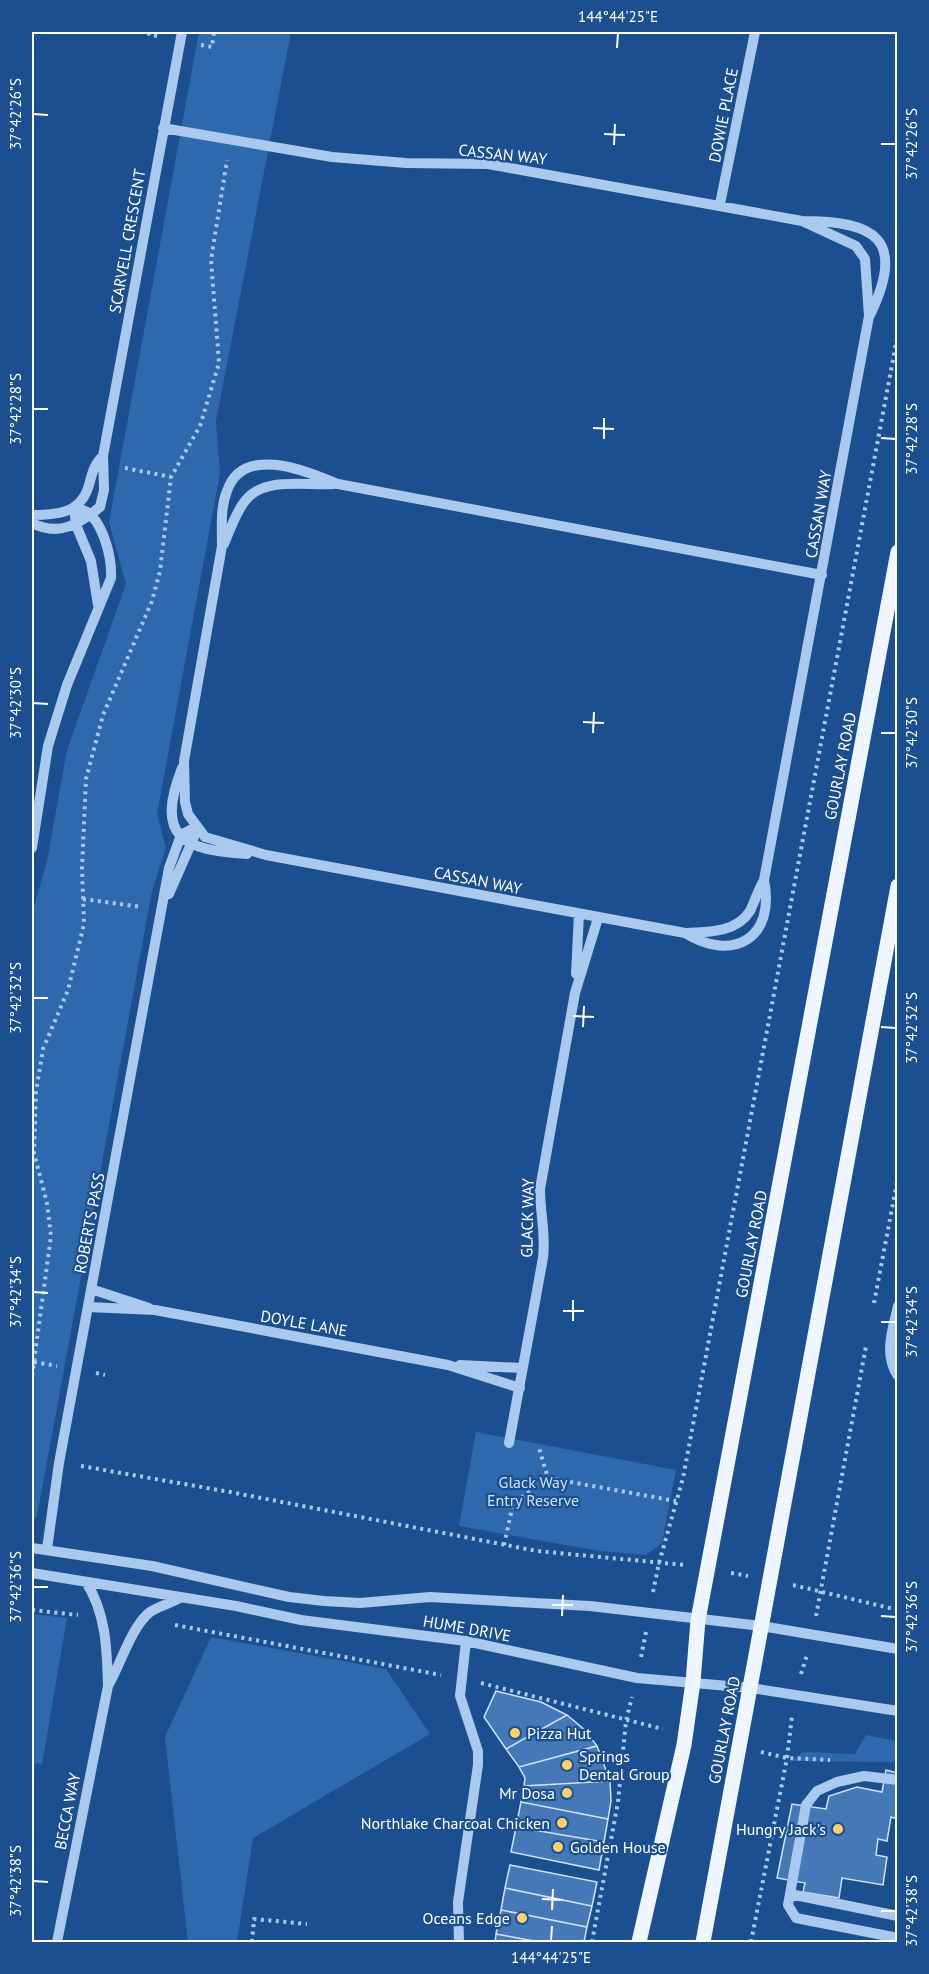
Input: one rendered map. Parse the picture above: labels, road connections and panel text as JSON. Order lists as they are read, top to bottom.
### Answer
{
  "streets": {
    "main road": ["GOURLAY ROAD"],
    "street": [
      "DOWIE PLACE",
      "CASSAN WAY",
      "SCARVELL CRESCENT",
      "GLACK WAY",
      "ROBERTS PASS",
      "DOYLE LANE",
      "HUME DRIVE",
      "BECCA WAY"
    ]
  },
  "crossings": [
    ["DOWIE PLACE", "CASSAN WAY"],
    ["CASSAN WAY", "SCARVELL CRESCENT"],
    ["CASSAN WAY", "GLACK WAY"],
    ["CASSAN WAY", "ROBERTS PASS"],
    ["GOURLAY ROAD", "HUME DRIVE"],
    ["GLACK WAY", "DOYLE LANE"],
    ["ROBERTS PASS", "DOYLE LANE"],
    ["ROBERTS PASS", "HUME DRIVE"],
    ["HUME DRIVE", "BECCA WAY"]
  ],
  "parks": ["Glack Way Entry Reserve"],
  "places": [
    "Pizza Hut",
    "Springs Dental Group",
    "Mr Dosa",
    "Northlake Charcoal Chicken",
    "Hungry Jack's",
    "Golden House",
    "Oceans Edge"
  ],
  "coordinates": [
    "144°44'25\"E",
    "37°42'26\"S",
    "37°42'28\"S",
    "37°42'30\"S",
    "37°42'32\"S",
    "37°42'34\"S",
    "37°42'36\"S",
    "37°42'38\"S"
  ]
}
